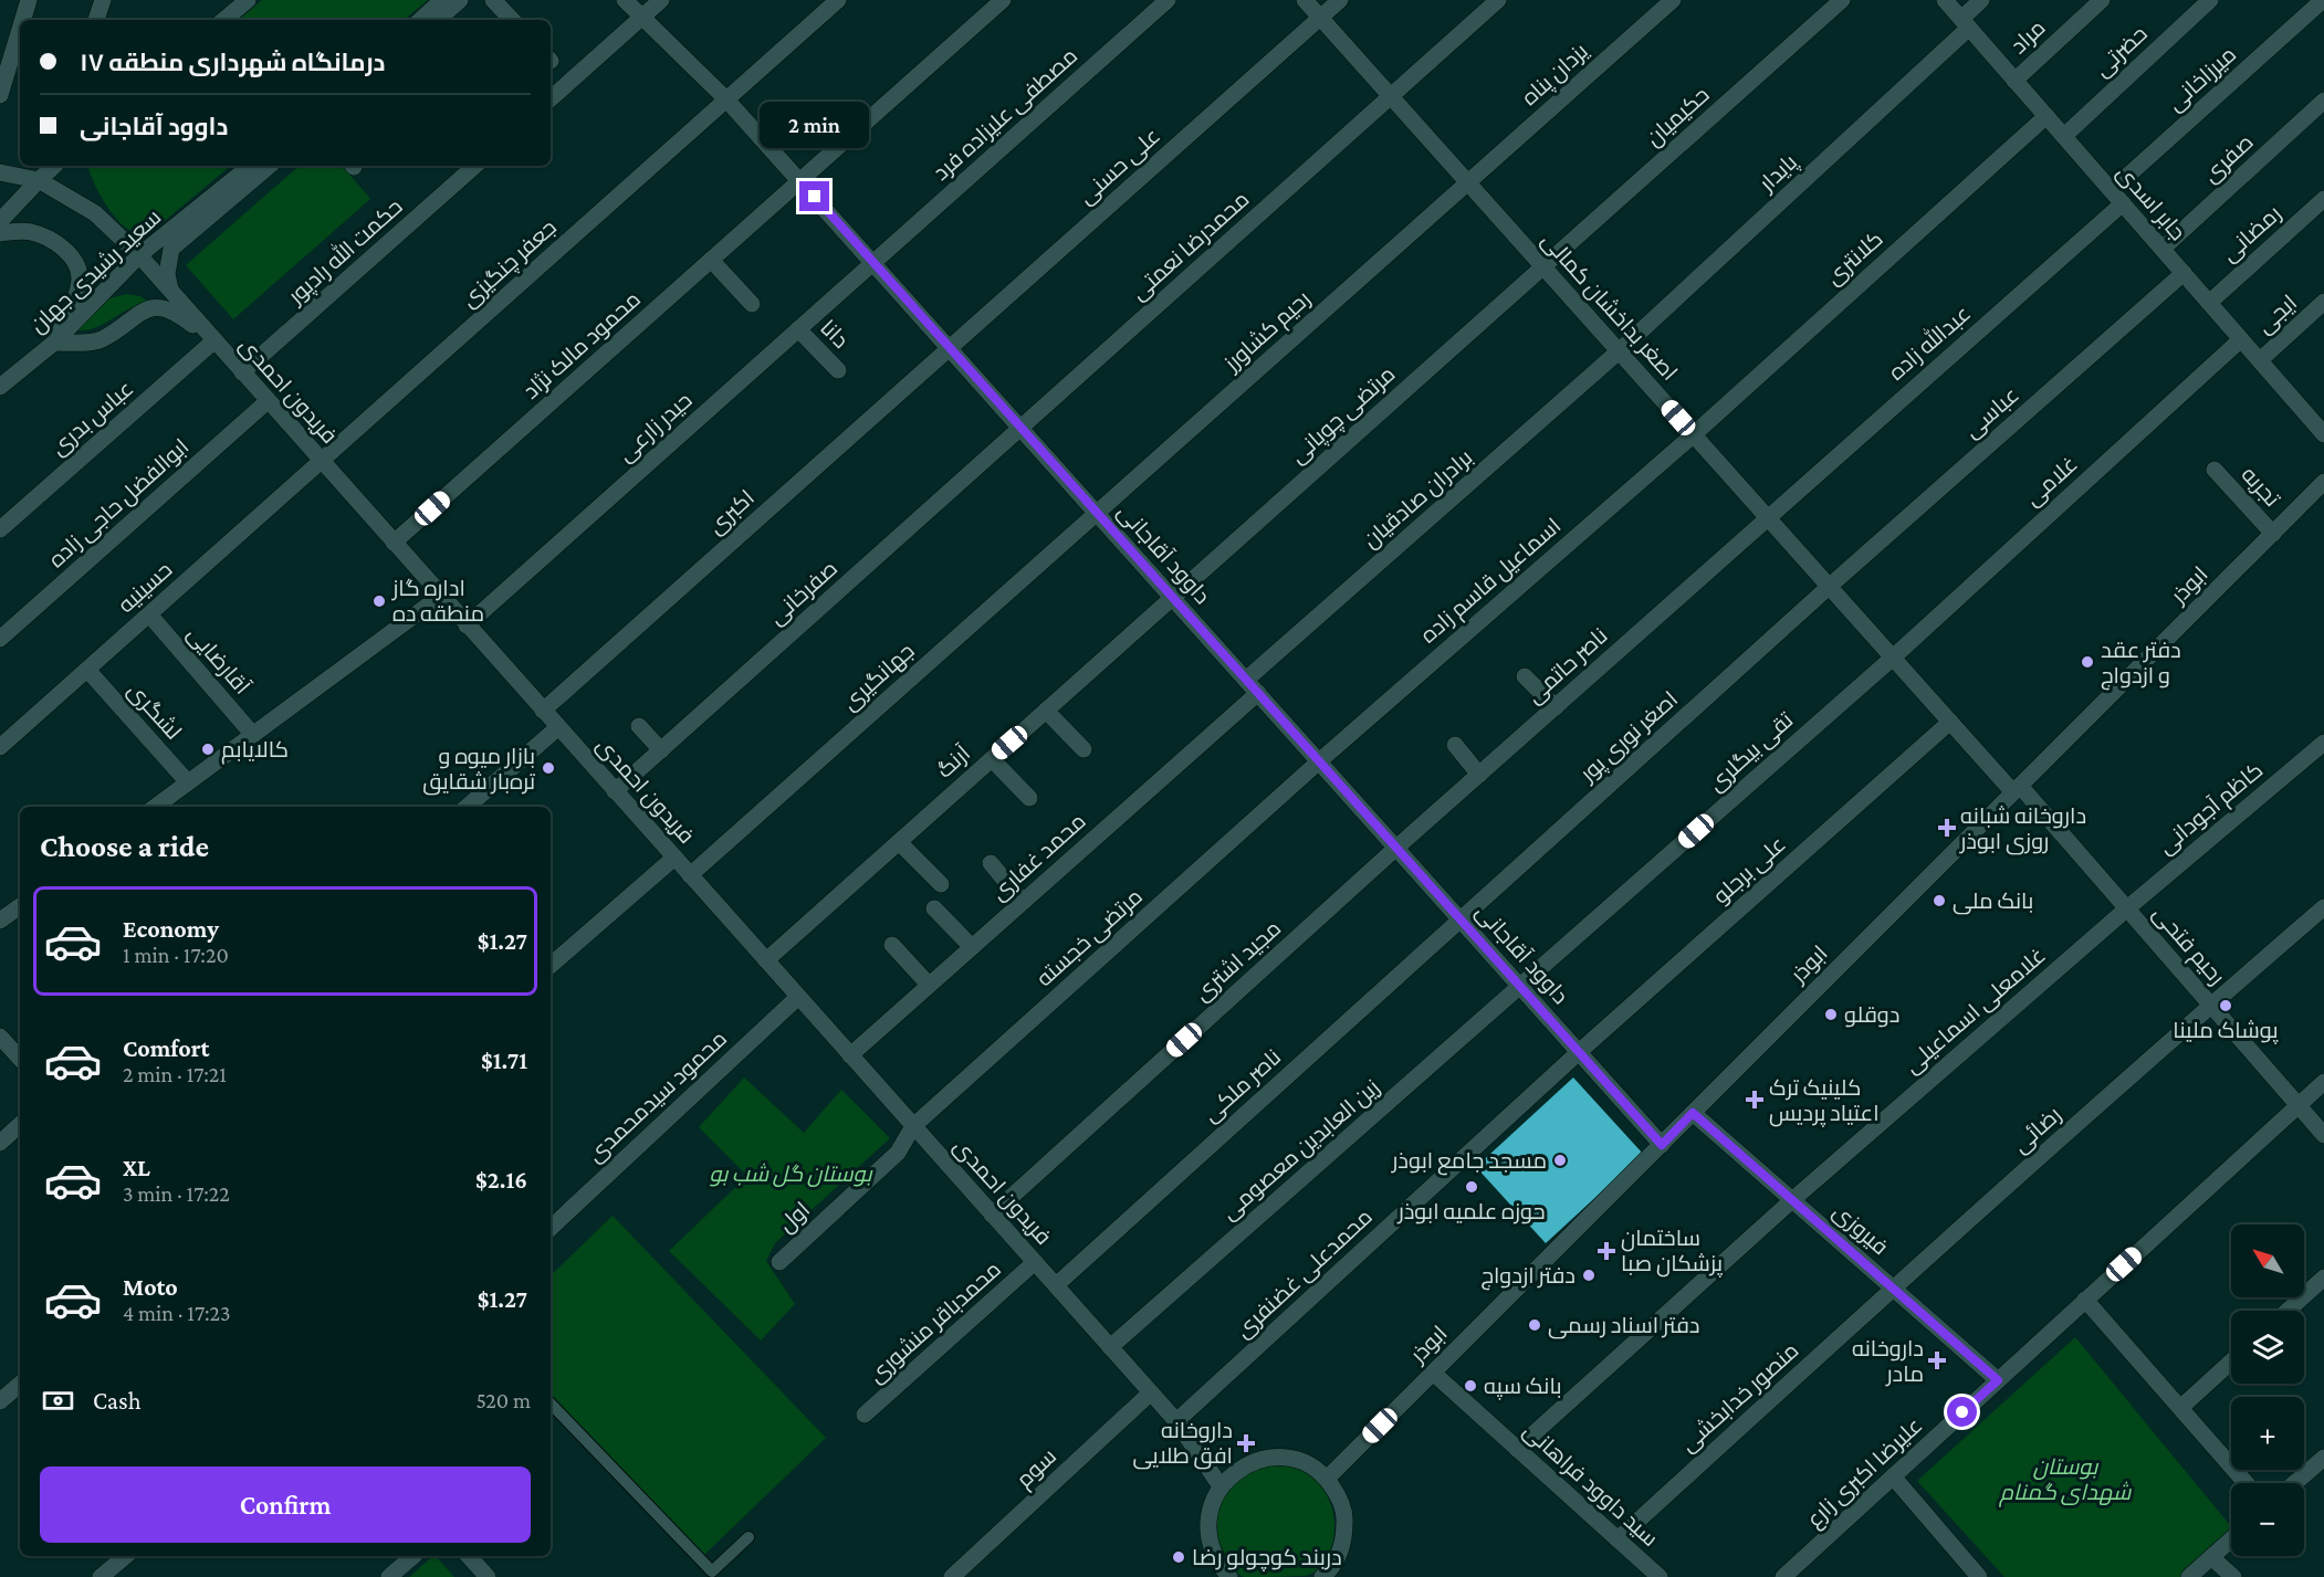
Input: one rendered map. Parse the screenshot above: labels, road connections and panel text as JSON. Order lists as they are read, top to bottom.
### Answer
{
  "streets": {
    "street": [
      "مراد",
      "حضرتی",
      "یزدان پناه",
      "میرزاخانی",
      "مصطفی علیزاده فرد",
      "حکیمیان",
      "صفری",
      "علی حسنی",
      "پایدار",
      "جابر اسدی",
      "رمضانی",
      "محمدرضا نعمتی",
      "حکمت الله رادپور",
      "کلانتری",
      "جعفر چنگیزی",
      "سعید رشیدی جهان",
      "اصغر بداخشان کمالی",
      "ایجی",
      "رحیم کشاورز",
      "دانا",
      "عبدالله زاده",
      "محمود مالک نژاد",
      "فریدون احمدی",
      "عباسی",
      "مرتضی چوپانی",
      "عباس بدری",
      "حیدر زارعی",
      "غلامی",
      "تجربه",
      "برادران صادقیان",
      "ابوالفضل حاجی زاده",
      "اکبری",
      "داوود آقاجانی",
      "اسماعیل قاسم زاده",
      "ابوذر",
      "حسینیه",
      "صفرخانی",
      "آقارضایی",
      "ناصر حاتمی",
      "جهانگیری",
      "لشگری",
      "اصغر نوری پور",
      "تقی بیگلری",
      "آرنگ",
      "کاظم آجودانی",
      "محمد غفاری",
      "علی برجلو",
      "مرتضی خجسته",
      "رحیم فتحی",
      "مجید اشتری",
      "غلامعلی اسماعیلی",
      "ناصر ملکی",
      "محمود سیدمحمدی",
      "رضائی",
      "زین العابدین معصومی",
      "اول",
      "فیروزی",
      "محمدعلی غضنفری",
      "محمدباقر منشوری",
      "منصور خدابخشی",
      "سوم",
      "علیرضا اکبری زارع",
      "سید داوود فراهانی"
    ]
  },
  "crossings": [
    ["مراد", "جابر اسدی"],
    ["حضرتی", "جابر اسدی"],
    ["یزدان پناه", "اصغر بداخشان کمالی"],
    ["یزدان پناه", "رحیم کشاورز"],
    ["میرزاخانی", "جابر اسدی"],
    ["میرزاخانی", "عبدالله زاده"],
    ["مصطفی علیزاده فرد", "حیدر زارعی"],
    ["مصطفی علیزاده فرد", "داوود آقاجانی"],
    ["حکیمیان", "اصغر بداخشان کمالی"],
    ["حکیمیان", "مرتضی چوپانی"],
    ["صفری", "جابر اسدی"],
    ["علی حسنی", "اصغر بداخشان کمالی"],
    ["علی حسنی", "اکبری"],
    ["علی حسنی", "داوود آقاجانی"],
    ["پایدار", "جابر اسدی"],
    ["پایدار", "اصغر بداخشان کمالی"],
    ["پایدار", "برادران صادقیان"],
    ["جابر اسدی", "رمضانی"],
    ["جابر اسدی", "کلانتری"],
    ["جابر اسدی", "ایجی"],
    ["جابر اسدی", "عبدالله زاده"],
    ["جابر اسدی", "عباسی"],
    ["جابر اسدی", "غلامی"],
    ["محمدرضا نعمتی", "اصغر بداخشان کمالی"],
    ["محمدرضا نعمتی", "داوود آقاجانی"],
    ["محمدرضا نعمتی", "صفرخانی"],
    ["حکمت الله رادپور", "فریدون احمدی"],
    ["کلانتری", "اصغر بداخشان کمالی"],
    ["کلانتری", "اسماعیل قاسم زاده"],
    ["جعفر چنگیزی", "فریدون احمدی"],
    ["جعفر چنگیزی", "داوود آقاجانی"],
    ["جعفر چنگیزی", "حسینیه"],
    ["سعید رشیدی جهان", "فریدون احمدی"],
    ["اصغر بداخشان کمالی", "رحیم کشاورز"],
    ["اصغر بداخشان کمالی", "عبدالله زاده"],
    ["اصغر بداخشان کمالی", "عباسی"],
    ["اصغر بداخشان کمالی", "مرتضی چوپانی"],
    ["اصغر بداخشان کمالی", "غلامی"],
    ["اصغر بداخشان کمالی", "برادران صادقیان"],
    ["اصغر بداخشان کمالی", "اسماعیل قاسم زاده"],
    ["اصغر بداخشان کمالی", "ابوذر"],
    ["اصغر بداخشان کمالی", "ناصر حاتمی"],
    ["اصغر بداخشان کمالی", "اصغر نوری پور"],
    ["اصغر بداخشان کمالی", "تقی بیگلری"],
    ["اصغر بداخشان کمالی", "علی برجلو"],
    ["اصغر بداخشان کمالی", "رحیم فتحی"],
    ["رحیم کشاورز", "داوود آقاجانی"],
    ["رحیم کشاورز", "جهانگیری"],
    ["دانا", "حیدر زارعی"],
    ["عبدالله زاده", "ناصر حاتمی"],
    ["محمود مالک نژاد", "فریدون احمدی"],
    ["محمود مالک نژاد", "داوود آقاجانی"],
    ["فریدون احمدی", "عباس بدری"],
    ["فریدون احمدی", "حیدر زارعی"],
    ["فریدون احمدی", "ابوالفضل حاجی زاده"],
    ["فریدون احمدی", "اکبری"],
    ["فریدون احمدی", "حسینیه"],
    ["فریدون احمدی", "صفرخانی"],
    ["فریدون احمدی", "جهانگیری"],
    ["فریدون احمدی", "آرنگ"],
    ["فریدون احمدی", "محمد غفاری"],
    ["فریدون احمدی", "مرتضی خجسته"],
    ["فریدون احمدی", "مجید اشتری"],
    ["فریدون احمدی", "ناصر ملکی"],
    ["فریدون احمدی", "محمود سیدمحمدی"],
    ["فریدون احمدی", "زین العابدین معصومی"],
    ["فریدون احمدی", "محمدعلی غضنفری"],
    ["فریدون احمدی", "محمدباقر منشوری"],
    ["فریدون احمدی", "سوم"],
    ["عباسی", "اصغر نوری پور"],
    ["مرتضی چوپانی", "داوود آقاجانی"],
    ["مرتضی چوپانی", "آرنگ"],
    ["حیدر زارعی", "داوود آقاجانی"],
    ["غلامی", "تقی بیگلری"],
    ["تجربه", "ابوذر"],
    ["برادران صادقیان", "داوود آقاجانی"],
    ["اکبری", "داوود آقاجانی"],
    ["داوود آقاجانی", "اسماعیل قاسم زاده"],
    ["داوود آقاجانی", "ابوذر"],
    ["داوود آقاجانی", "صفرخانی"],
    ["داوود آقاجانی", "ناصر حاتمی"],
    ["داوود آقاجانی", "جهانگیری"],
    ["داوود آقاجانی", "اصغر نوری پور"],
    ["داوود آقاجانی", "تقی بیگلری"],
    ["داوود آقاجانی", "آرنگ"],
    ["داوود آقاجانی", "محمد غفاری"],
    ["داوود آقاجانی", "علی برجلو"],
    ["داوود آقاجانی", "مرتضی خجسته"],
    ["داوود آقاجانی", "مجید اشتری"],
    ["داوود آقاجانی", "ناصر ملکی"],
    ["داوود آقاجانی", "زین العابدین معصومی"],
    ["داوود آقاجانی", "محمدعلی غضنفری"],
    ["اسماعیل قاسم زاده", "مرتضی خجسته"],
    ["ابوذر", "رحیم فتحی"],
    ["ابوذر", "فیروزی"],
    ["ابوذر", "سید داوود فراهانی"],
    ["حسینیه", "آقارضایی"],
    ["حسینیه", "لشگری"],
    ["ناصر حاتمی", "مجید اشتری"],
    ["اصغر نوری پور", "ناصر ملکی"],
    ["تقی بیگلری", "زین العابدین معصومی"],
    ["کاظم آجودانی", "رحیم فتحی"],
    ["کاظم آجودانی", "غلامعلی اسماعیلی"],
    ["علی برجلو", "محمدعلی غضنفری"],
    ["مرتضی خجسته", "اول"],
    ["رحیم فتحی", "غلامعلی اسماعیلی"],
    ["رحیم فتحی", "رضائی"],
    ["رحیم فتحی", "علیرضا اکبری زارع"],
    ["غلامعلی اسماعیلی", "فیروزی"],
    ["غلامعلی اسماعیلی", "سید داوود فراهانی"],
    ["رضائی", "فیروزی"],
    ["رضائی", "منصور خدابخشی"],
    ["فیروزی", "منصور خدابخشی"],
    ["فیروزی", "علیرضا اکبری زارع"],
    ["منصور خدابخشی", "سید داوود فراهانی"]
  ],
  "parks": ["بوستان گل شب بو", "بوستان شهدای گمنام"],
  "places": {
    "other": [
      "اداره گاز منطقه ده",
      "دفتر عقد و ازدواج",
      "کالایابم",
      "بازار میوه و تره‌بار شقایق",
      "بانک ملی",
      "پوشاک ملینا",
      "دوقلو",
      "مسجد جامع ابوذر",
      "حوزه علمیه ابوذر",
      "دفتر ازدواج",
      "دفتر اسناد رسمی",
      "بانک سپه",
      "دربند کوچولو رضا"
    ],
    "health": [
      "داروخانه شبانه روزی ابوذر",
      "کلینیک ترک اعتیاد پردیس",
      "ساختمان پزشکان صبا",
      "داروخانه مادر",
      "داروخانه افق طلایی"
    ]
  },
  "north": "top left",
  "page": {
    "banner": ["درمانگاه شهرداری منطقه ۱۷", "داوود آقاجانی"],
    "bubble": "2 min",
    "heading": "Choose a ride",
    "list": [
      {
        "name": "Economy",
        "note": "1 min · 17:20",
        "value": "$1.27"
      },
      {
        "name": "Comfort",
        "note": "2 min · 17:21",
        "value": "$1.71"
      },
      {
        "name": "XL",
        "note": "3 min · 17:22",
        "value": "$2.16"
      },
      {
        "name": "Moto",
        "note": "4 min · 17:23",
        "value": "$1.27"
      }
    ],
    "map_buttons": ["+", "−"],
    "pay": ["Cash", "520 m"],
    "buttons": "Confirm"
  }
}
